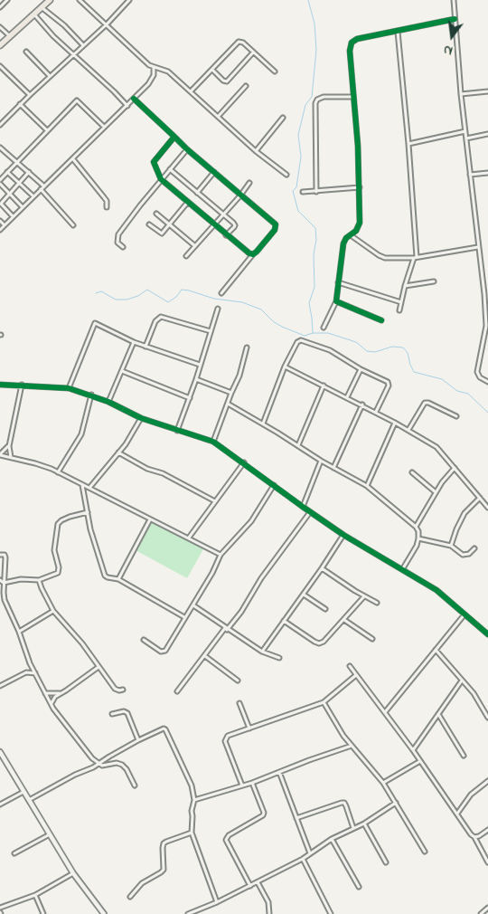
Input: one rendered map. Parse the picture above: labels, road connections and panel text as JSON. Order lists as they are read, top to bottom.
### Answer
{
  "north": "bottom"
}
